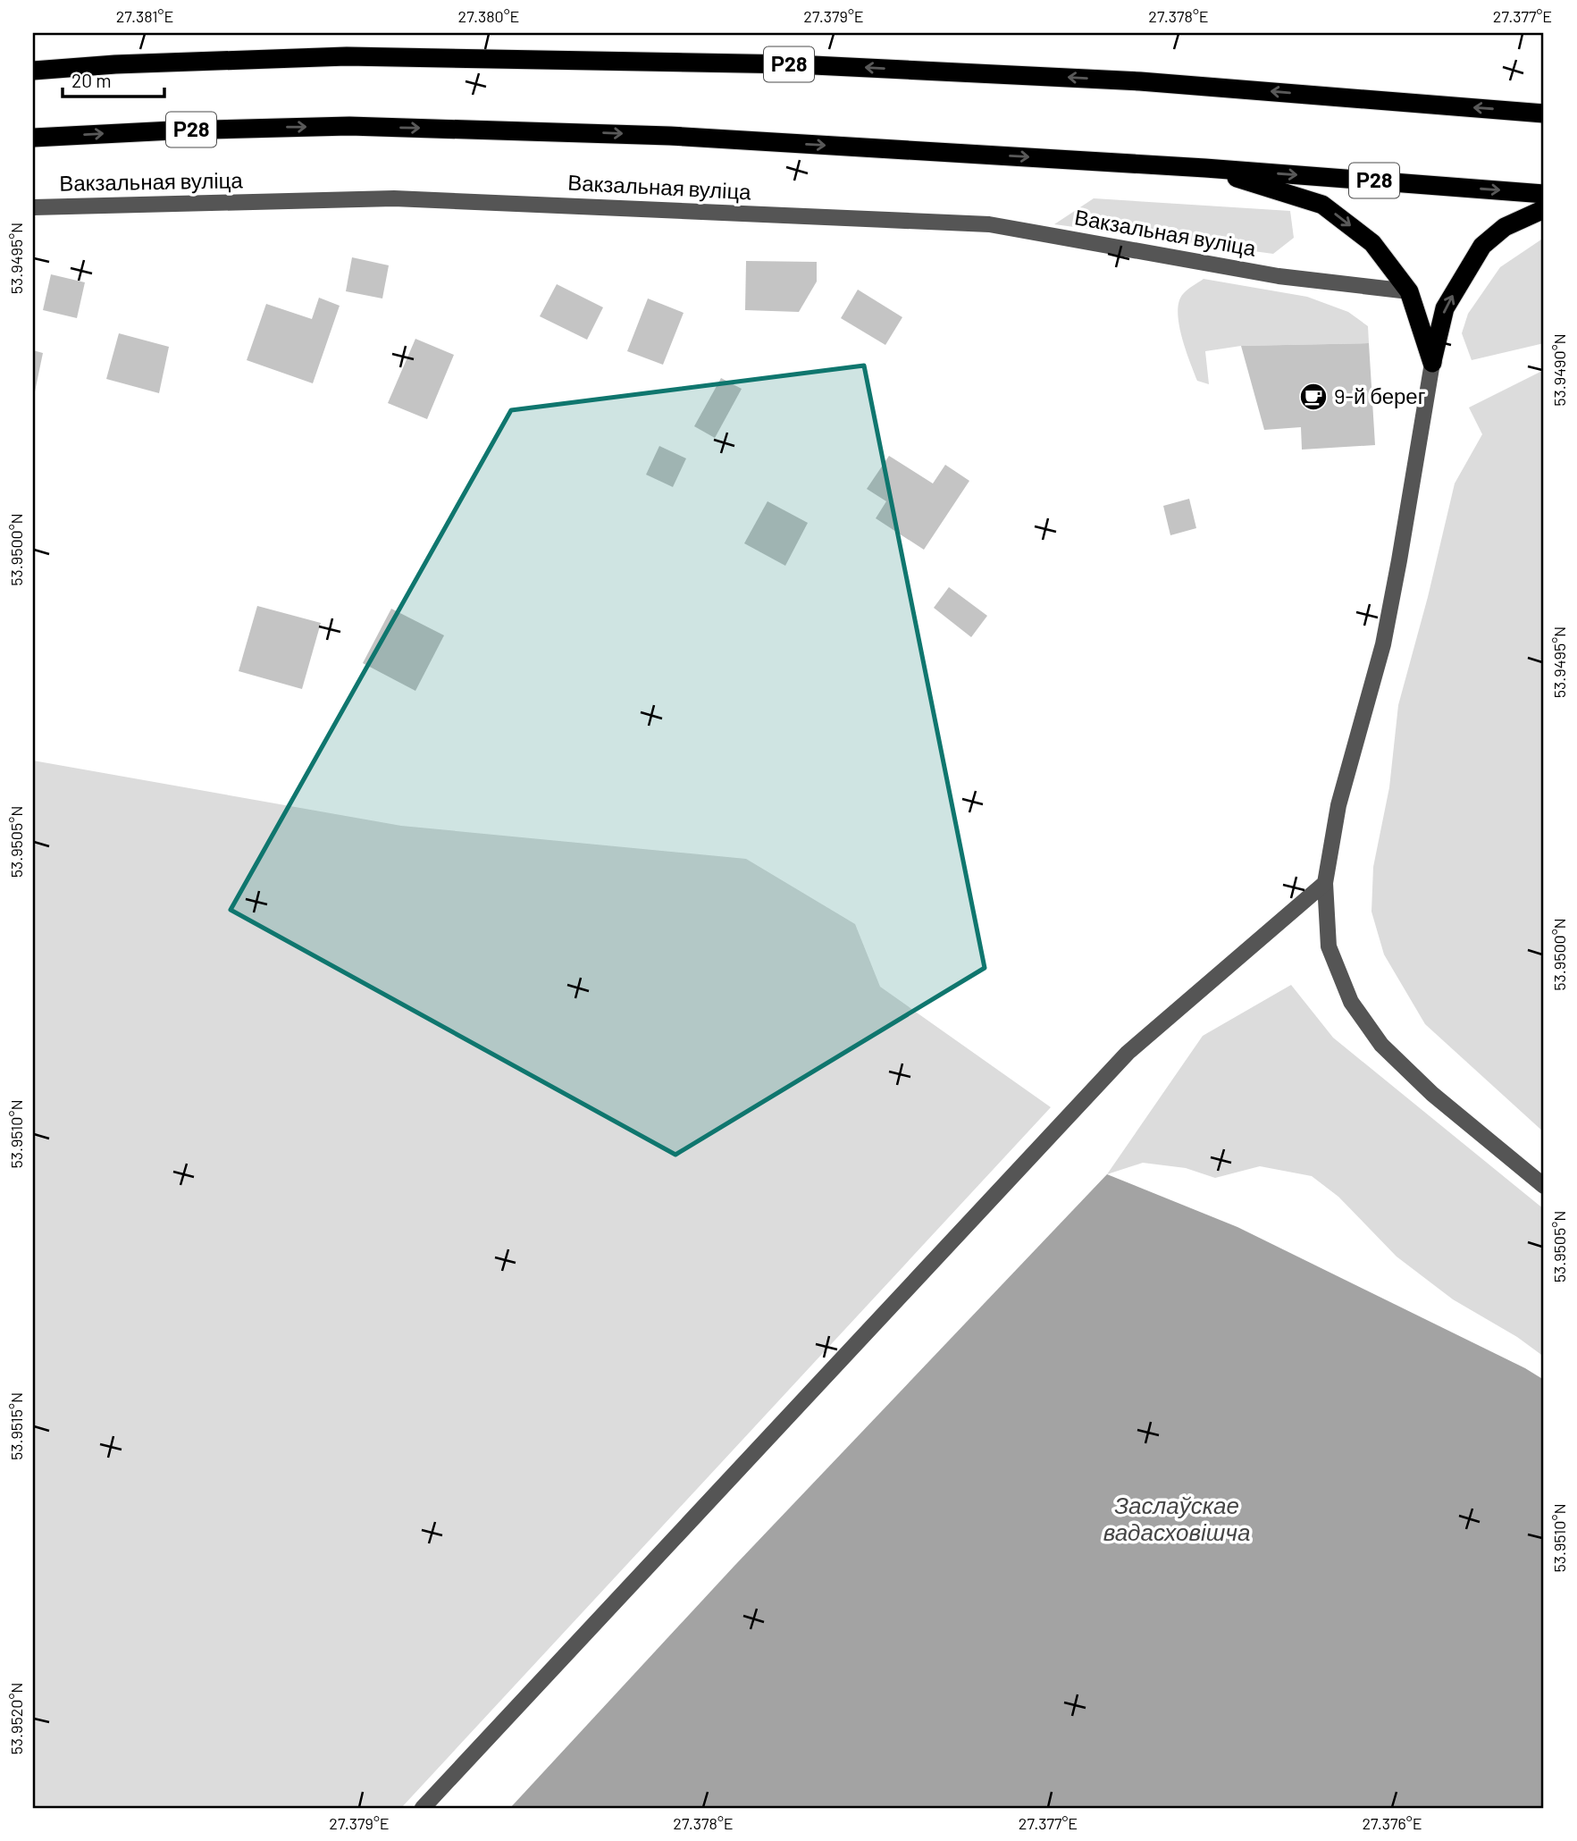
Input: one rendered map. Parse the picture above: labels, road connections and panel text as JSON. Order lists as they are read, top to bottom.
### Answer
{
  "streets": {
    "highway": ["Р28"],
    "street": ["Вакзальная вуліца"]
  },
  "water": ["Заслаўскае вадасховішча"],
  "places": {
    "cafe": ["9-й берег"]
  },
  "scale_bar": "20 m",
  "coordinates": [
    "27.381°E",
    "27.380°E",
    "27.379°E",
    "27.378°E",
    "27.377°E",
    "53.9495°N",
    "53.9490°N",
    "53.9500°N",
    "53.9505°N",
    "53.9510°N",
    "53.9515°N",
    "53.9520°N",
    "27.376°E"
  ]
}
